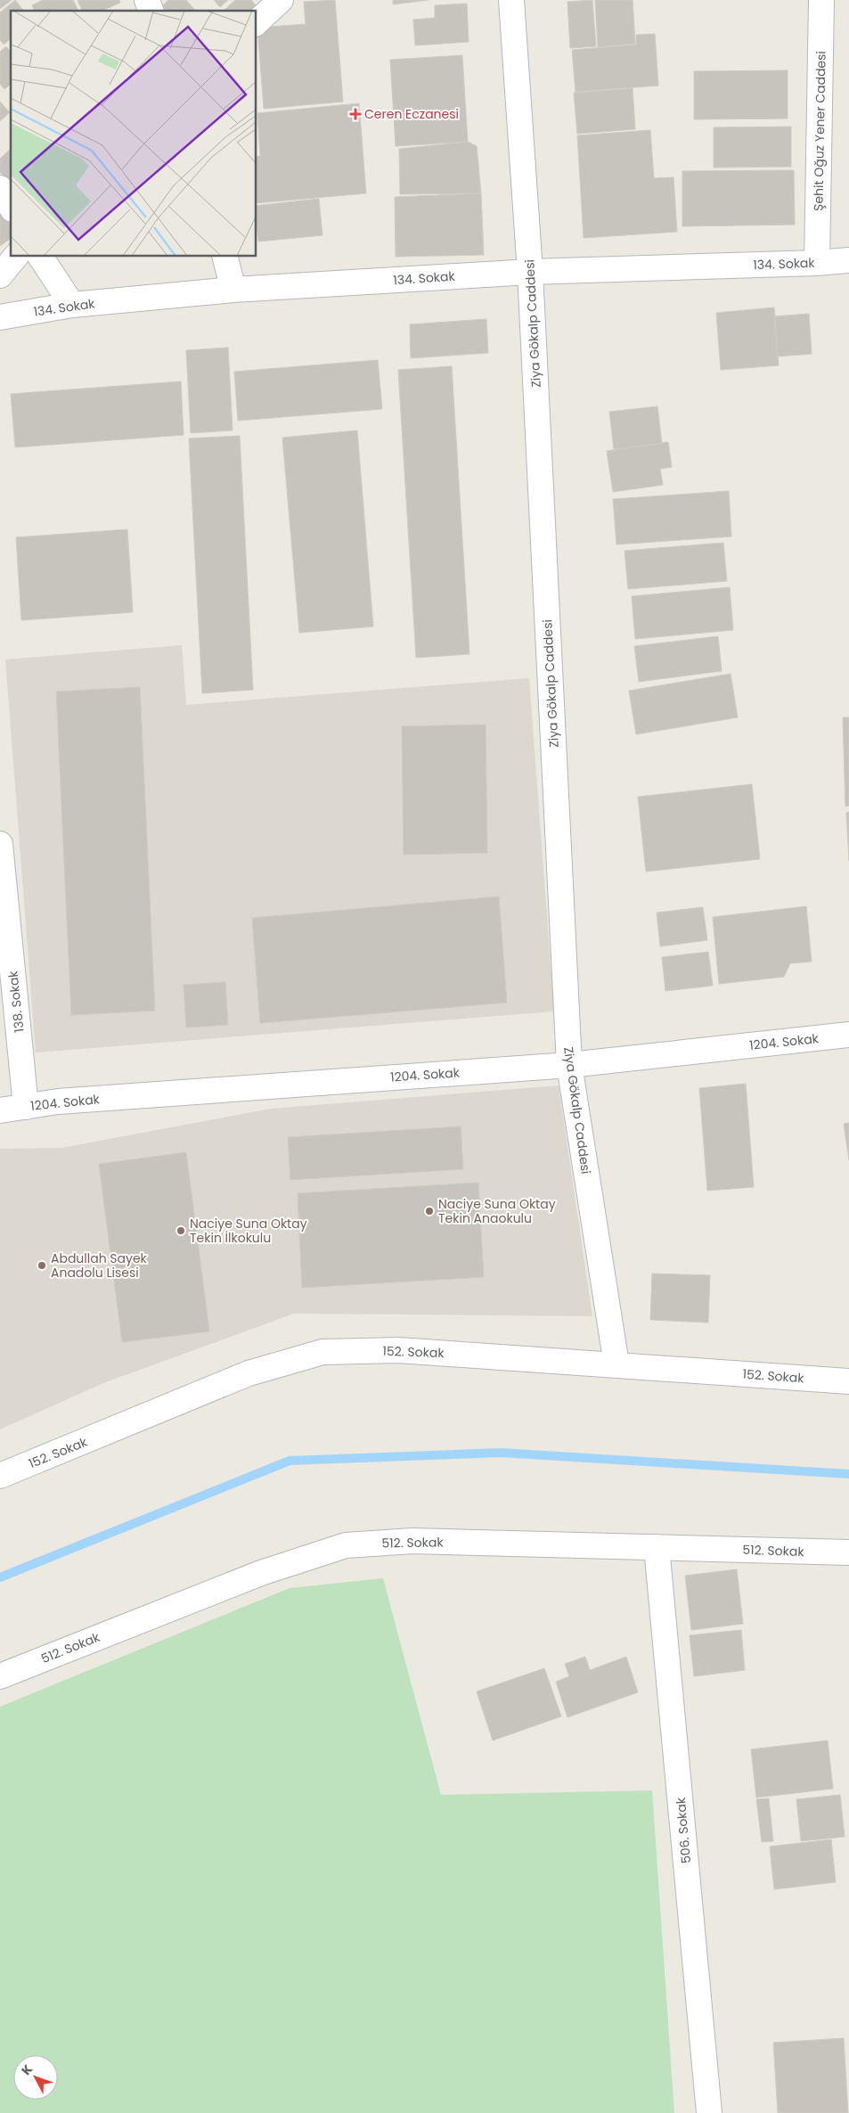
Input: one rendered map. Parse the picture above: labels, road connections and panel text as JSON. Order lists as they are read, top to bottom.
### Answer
{
  "streets": {
    "street": [
      "Şehit Oğuz Yener Caddesi",
      "134. Sokak",
      "Ziya Gökalp Caddesi",
      "138. Sokak",
      "1204. Sokak",
      "152. Sokak",
      "512. Sokak",
      "506. Sokak"
    ]
  },
  "crossings": [
    ["Şehit Oğuz Yener Caddesi", "134. Sokak"],
    ["134. Sokak", "Ziya Gökalp Caddesi"],
    ["Ziya Gökalp Caddesi", "1204. Sokak"],
    ["Ziya Gökalp Caddesi", "152. Sokak"],
    ["138. Sokak", "1204. Sokak"],
    ["512. Sokak", "506. Sokak"]
  ],
  "places": {
    "health": ["Ceren Eczanesi"],
    "other": ["Naciye Suna Oktay Tekin Anaokulu", "Naciye Suna Oktay Tekin İlkokulu", "Abdullah Sayek Anadolu Lisesi"]
  },
  "north": "top left"
}
